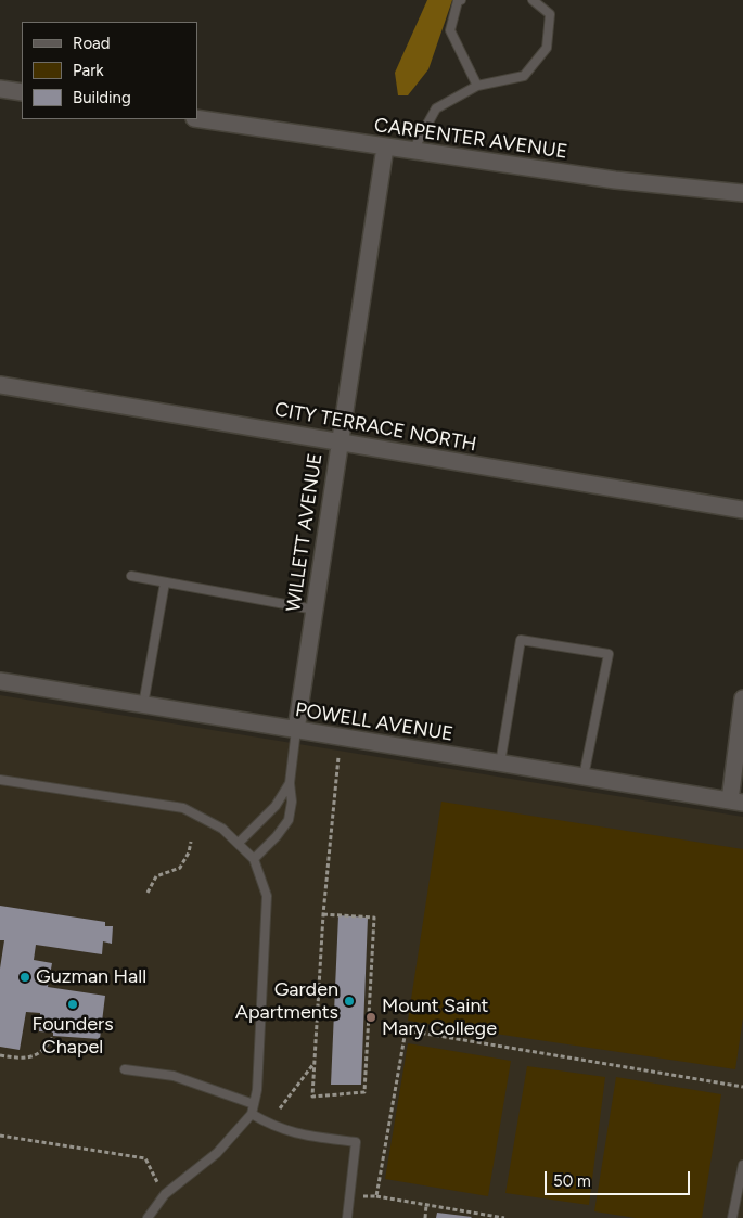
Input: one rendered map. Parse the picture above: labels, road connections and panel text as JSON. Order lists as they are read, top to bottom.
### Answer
{
  "streets": {
    "street": [
      "CARPENTER AVENUE",
      "CITY TERRACE NORTH",
      "WILLETT AVENUE",
      "POWELL AVENUE"
    ]
  },
  "crossings": [
    ["CARPENTER AVENUE", "WILLETT AVENUE"],
    ["CITY TERRACE NORTH", "WILLETT AVENUE"],
    ["WILLETT AVENUE", "POWELL AVENUE"]
  ],
  "places": [
    "Guzman Hall",
    "Garden Apartments",
    "Founders Chapel",
    "Mount Saint Mary College"
  ],
  "legend": ["Road", "Park", "Building"],
  "scale_bar": "50 m"
}
